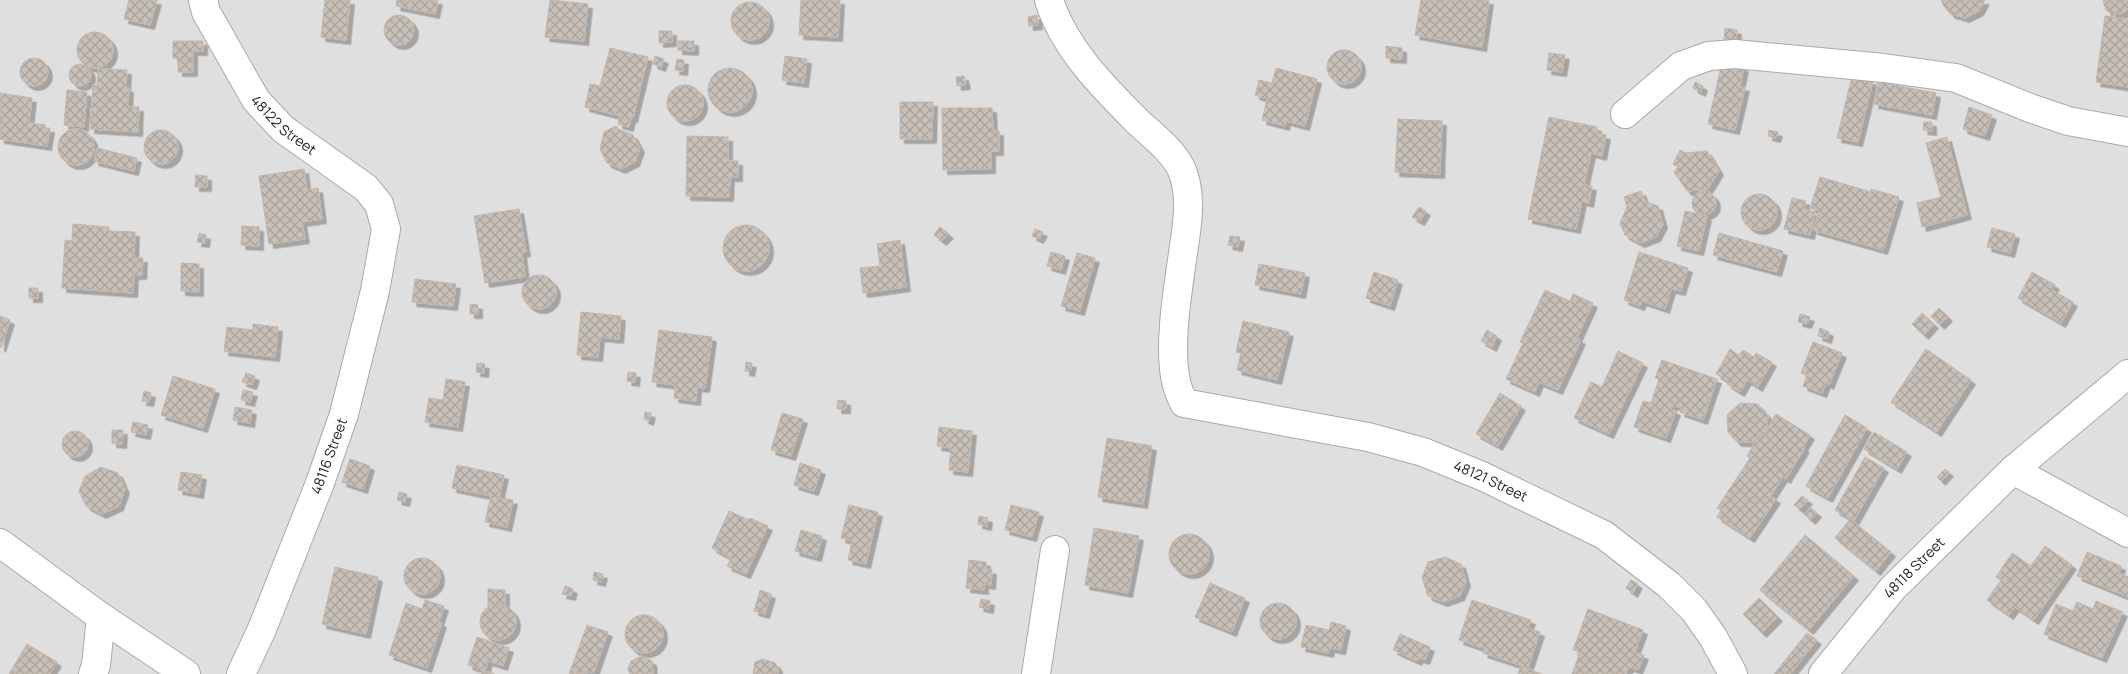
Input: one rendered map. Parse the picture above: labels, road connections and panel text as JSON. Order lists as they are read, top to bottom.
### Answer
{
  "streets": {
    "street": [
      "48122 Street",
      "48116 Street",
      "48121 Street",
      "48118 Street"
    ]
  },
  "crossings": [
    ["48122 Street", "48116 Street"]
  ]
}
